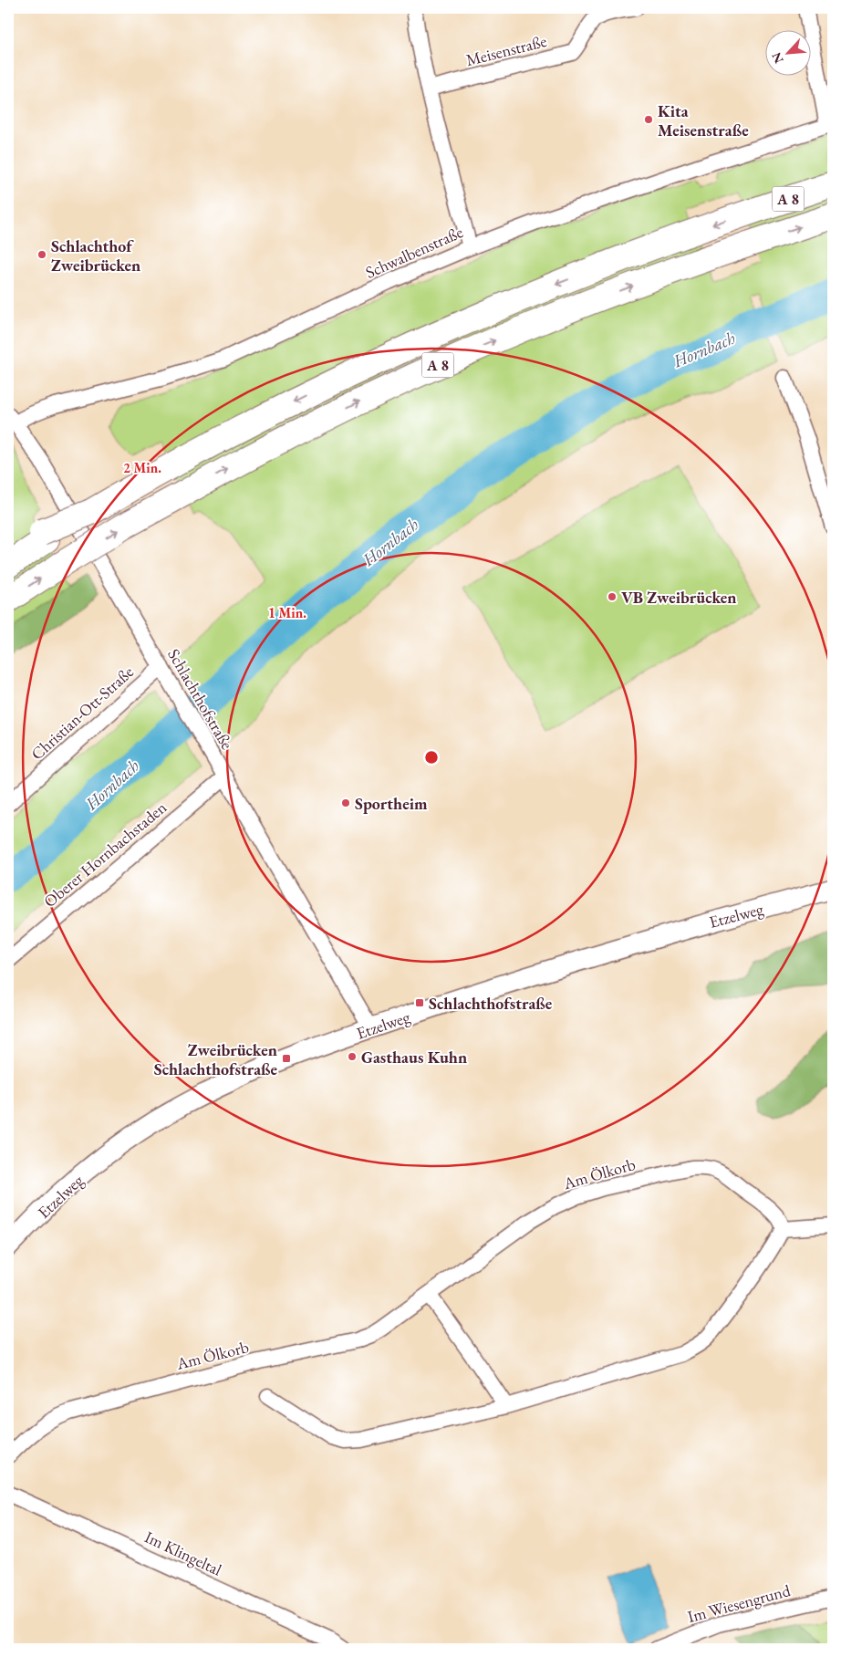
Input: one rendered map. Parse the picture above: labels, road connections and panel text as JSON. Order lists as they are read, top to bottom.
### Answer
{
  "streets": {
    "highway": ["A 8"],
    "street": [
      "Meisenstraße",
      "Schwalbenstraße",
      "Schlachthofstraße",
      "Christian-Ott-Straße",
      "Oberer Hornbachstaden",
      "Etzelweg",
      "Am Ölkorb",
      "Im Klingeltal",
      "Im Wiesengrund"
    ]
  },
  "crossings": [
    ["Schwalbenstraße", "Schlachthofstraße"],
    ["Schlachthofstraße", "Christian-Ott-Straße"],
    ["Schlachthofstraße", "Oberer Hornbachstaden"],
    ["Schlachthofstraße", "Etzelweg"]
  ],
  "water": ["Hornbach"],
  "places": {
    "other": [
      "Kita Meisenstraße",
      "Schlachthof Zweibrücken",
      "VB Zweibrücken",
      "Sportheim",
      "Gasthaus Kuhn"
    ],
    "transit": ["Schlachthofstraße", "Zweibrücken Schlachthofstraße"]
  },
  "north": "bottom left",
  "rings": ["2 Min.", "1 Min."]
}
